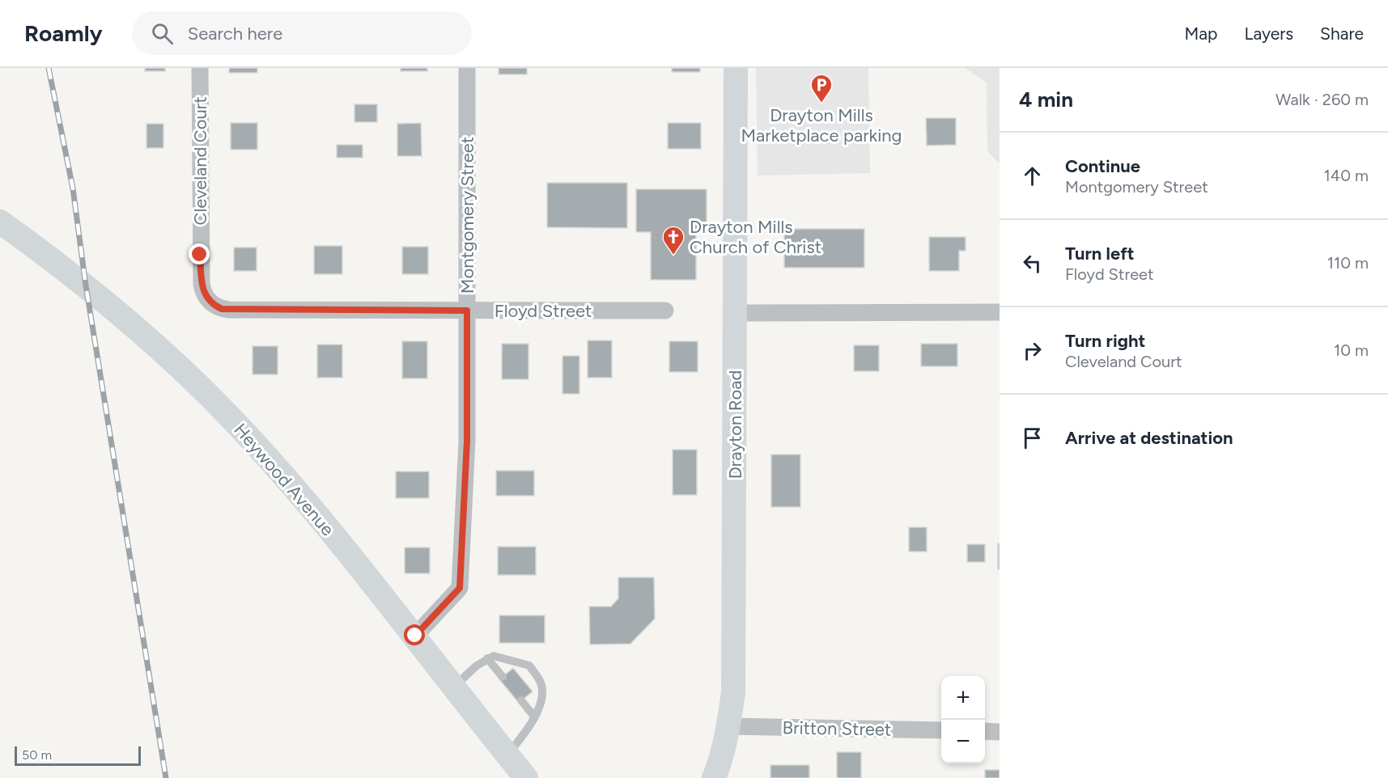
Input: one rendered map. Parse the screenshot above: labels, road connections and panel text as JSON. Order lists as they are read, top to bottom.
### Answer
{
  "streets": {
    "street": [
      "Cleveland Court",
      "Montgomery Street",
      "Floyd Street",
      "Drayton Road",
      "Heywood Avenue",
      "Britton Street"
    ]
  },
  "crossings": [
    ["Cleveland Court", "Floyd Street"],
    ["Montgomery Street", "Floyd Street"],
    ["Montgomery Street", "Heywood Avenue"],
    ["Drayton Road", "Britton Street"]
  ],
  "places": {
    "parking": ["Drayton Mills Marketplace parking"],
    "church": ["Drayton Mills Church of Christ"]
  },
  "scale_bar": "50 m",
  "page": {
    "header": "Roamly",
    "search": "Search here",
    "nav": ["Map", "Layers", "Share"],
    "heading": ["4 min", "Walk · 260 m"],
    "list": [
      ["Continue", "Montgomery Street", "140 m"],
      ["Turn left", "Floyd Street", "110 m"],
      ["Turn right", "Cleveland Court", "10 m"],
      "Arrive at destination"
    ],
    "map_buttons": ["+", "−"],
    "scale": "50 m"
  }
}
